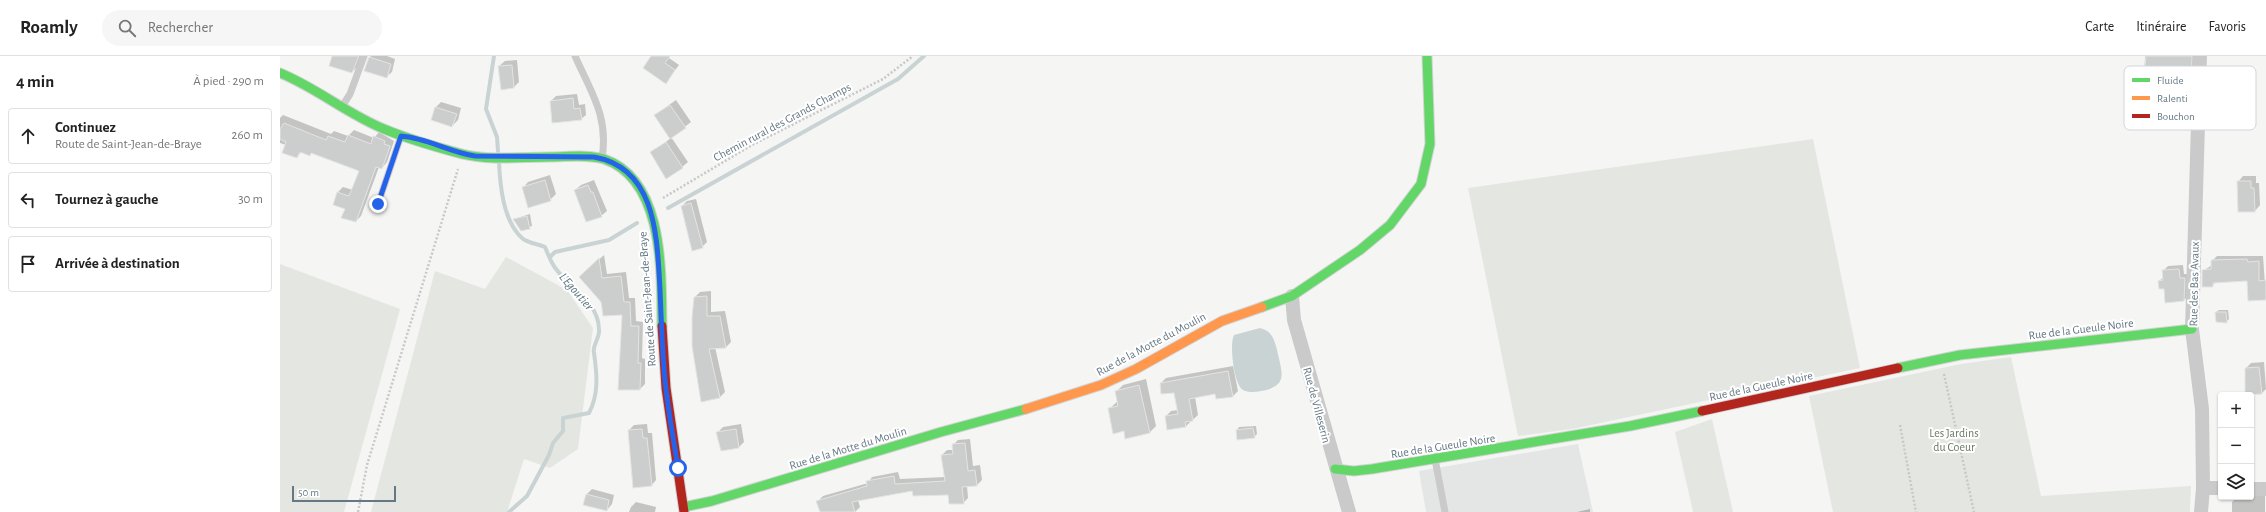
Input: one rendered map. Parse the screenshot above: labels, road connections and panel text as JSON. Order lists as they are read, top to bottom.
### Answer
{
  "streets": {
    "street": [
      "Rue des Bas Avaux",
      "Route de Saint-Jean-de-Braye",
      "Rue de la Gueule Noire",
      "Rue de la Motte du Moulin",
      "Rue de Villeserin"
    ],
    "path": ["Chemin rural des Grands Champs"]
  },
  "crossings": [
    ["Rue des Bas Avaux", "Rue de la Gueule Noire"],
    ["Route de Saint-Jean-de-Braye", "Rue de la Motte du Moulin"],
    ["Rue de la Gueule Noire", "Rue de Villeserin"],
    ["Rue de la Motte du Moulin", "Rue de Villeserin"]
  ],
  "water": ["L'Egoutier"],
  "parks": ["Les Jardins du Coeur"],
  "legend": ["Fluide", "Ralenti", "Bouchon"],
  "scale_bar": "50 m",
  "page": {
    "header": "Roamly",
    "search": "Rechercher",
    "nav": ["Carte", "Itinéraire", "Favoris"],
    "heading": ["4 min", "À pied · 290 m"],
    "list": [
      ["Continuez", "Route de Saint-Jean-de-Braye", "260 m"],
      ["Tournez à gauche", "30 m"],
      "Arrivée à destination"
    ],
    "map_buttons": ["+", "−"],
    "scale": "50 m"
  }
}
